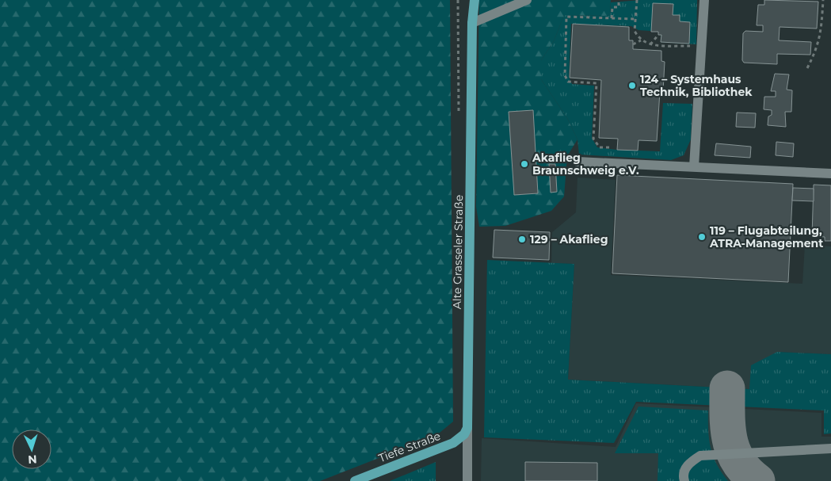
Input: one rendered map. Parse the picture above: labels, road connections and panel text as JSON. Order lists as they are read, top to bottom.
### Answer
{
  "streets": {
    "main road": ["Alte Grasseler Straße", "Tiefe Straße"]
  },
  "crossings": [
    ["Alte Grasseler Straße", "Tiefe Straße"]
  ],
  "places": [
    "124 – Systemhaus Technik, Bibliothek",
    "Akaflieg Braunschweig e.V.",
    "119 – Flugabteilung, ATRA-Management",
    "129 – Akaflieg"
  ],
  "north": "bottom"
}
